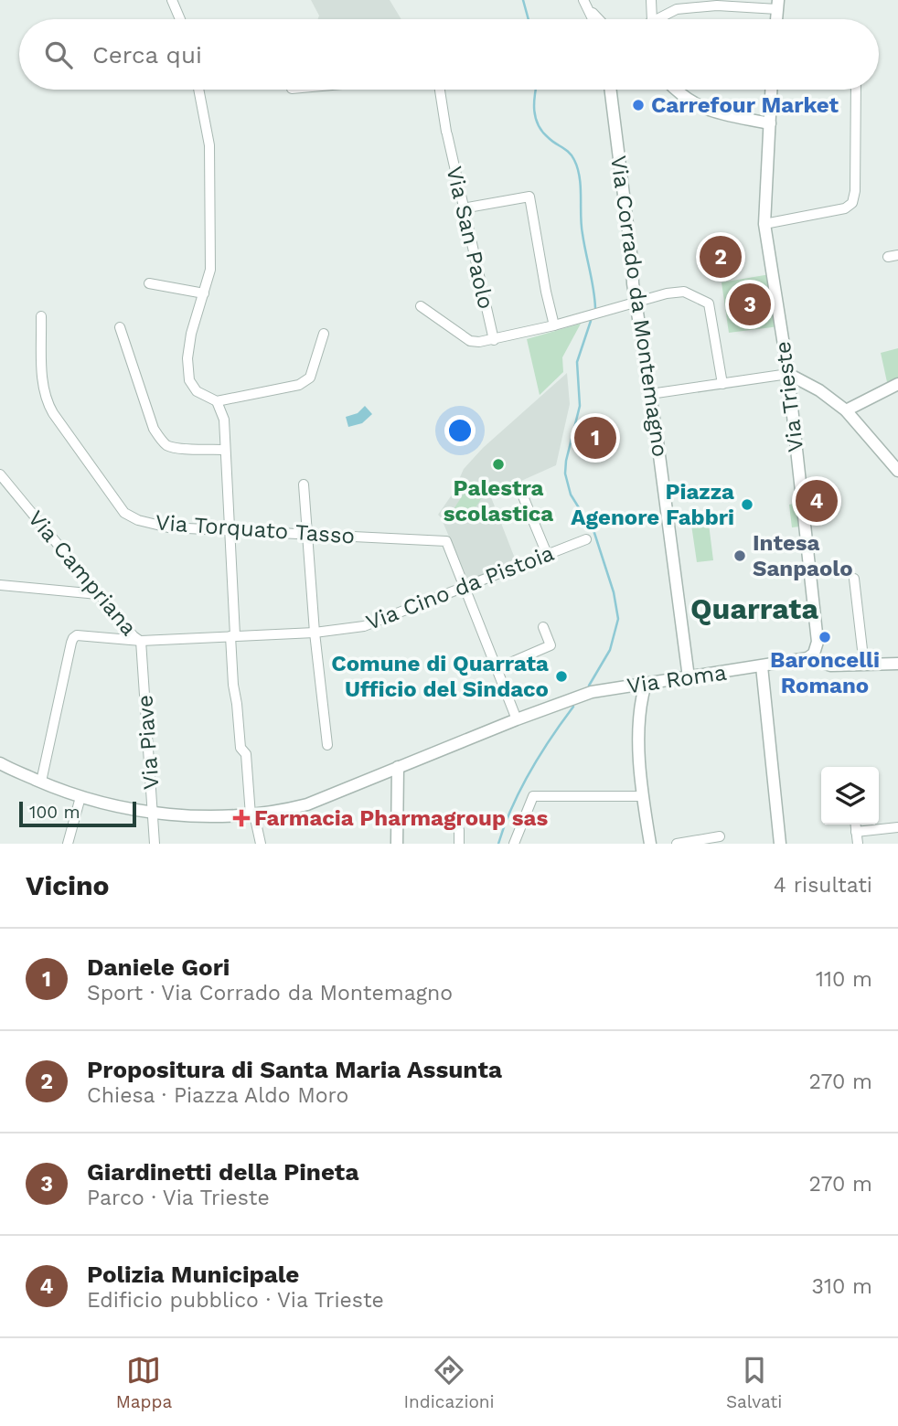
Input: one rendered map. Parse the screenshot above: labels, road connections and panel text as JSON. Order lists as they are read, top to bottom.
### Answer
{
  "streets": {
    "street": [
      "Via San Paolo",
      "Via Corrado da Montemagno",
      "Via Trieste",
      "Via Torquato Tasso",
      "Via Campriana",
      "Via Cino da Pistoia",
      "Via Roma",
      "Via Piave"
    ]
  },
  "crossings": [
    ["Via Corrado da Montemagno", "Via Roma"],
    ["Via Torquato Tasso", "Via Cino da Pistoia"],
    ["Via Campriana", "Via Cino da Pistoia"],
    ["Via Campriana", "Via Piave"],
    ["Via Cino da Pistoia", "Via Roma"],
    ["Via Cino da Pistoia", "Via Piave"],
    ["Via Roma", "Via Piave"]
  ],
  "districts": ["Quarrata"],
  "places": {
    "other": [
      "Carrefour Market",
      "Palestra scolastica",
      "Piazza Agenore Fabbri",
      "Intesa Sanpaolo",
      "Baroncelli Romano",
      "Comune di Quarrata Ufficio del Sindaco"
    ],
    "health": ["Farmacia Pharmagroup sas"]
  },
  "scale_bar": "100 m",
  "page": {
    "search": "Cerca qui",
    "pins": [
      "2",
      "3",
      "1",
      "4"
    ],
    "scale": "100 m",
    "heading": ["Vicino", "4 risultati"],
    "list": [
      {
        "mark": "1",
        "name": "Daniele Gori",
        "note": "Sport · Via Corrado da Montemagno",
        "value": "110 m"
      },
      {
        "mark": "2",
        "name": "Propositura di Santa Maria Assunta",
        "note": "Chiesa · Piazza Aldo Moro",
        "value": "270 m"
      },
      {
        "mark": "3",
        "name": "Giardinetti della Pineta",
        "note": "Parco · Via Trieste",
        "value": "270 m"
      },
      {
        "mark": "4",
        "name": "Polizia Municipale",
        "note": "Edificio pubblico · Via Trieste",
        "value": "310 m"
      }
    ],
    "nav": ["Mappa", "Indicazioni", "Salvati"]
  }
}
